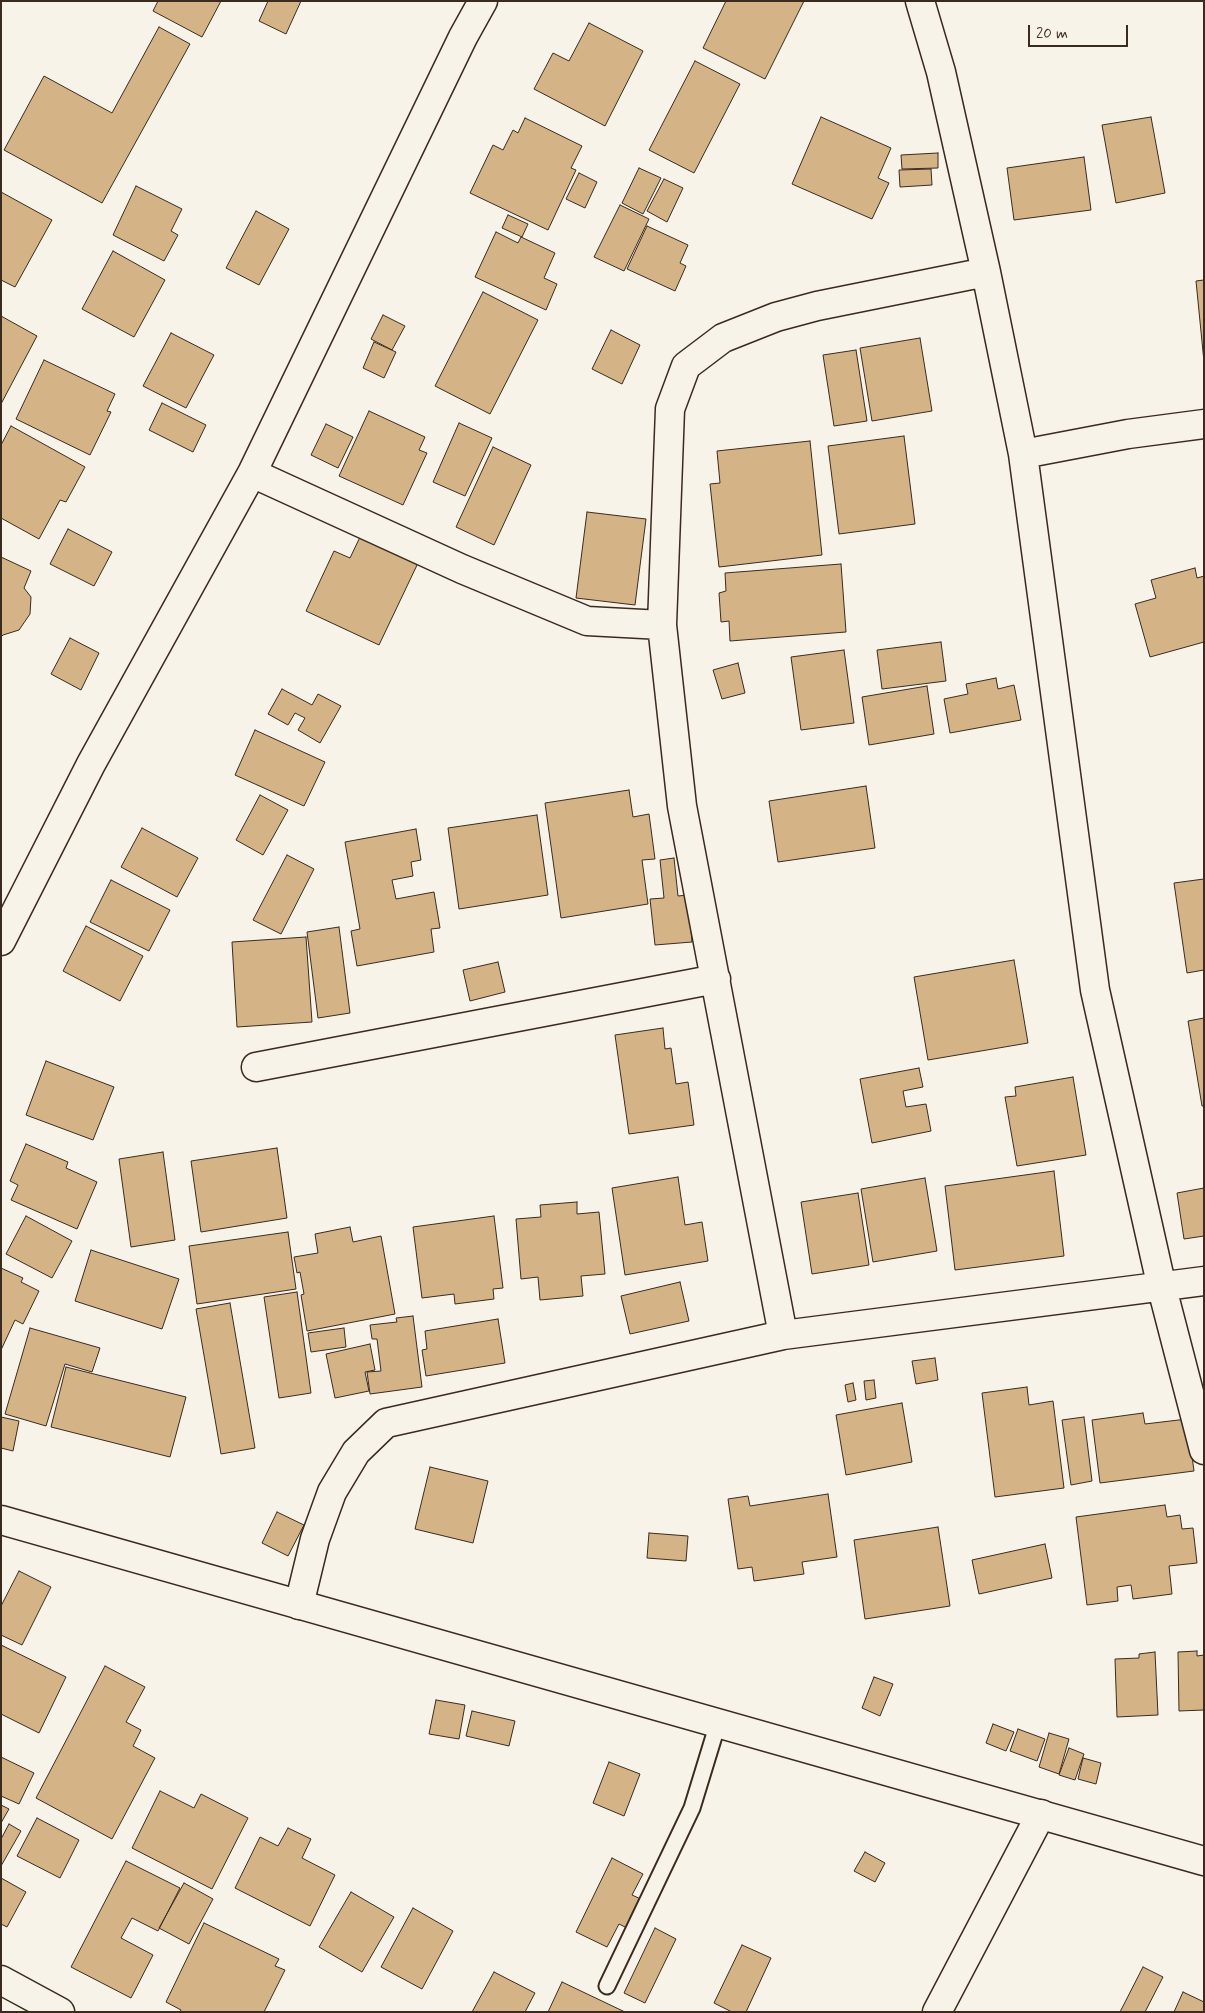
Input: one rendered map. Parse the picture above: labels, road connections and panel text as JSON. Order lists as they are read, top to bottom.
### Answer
{
  "scale_bar": "20 m"
}
